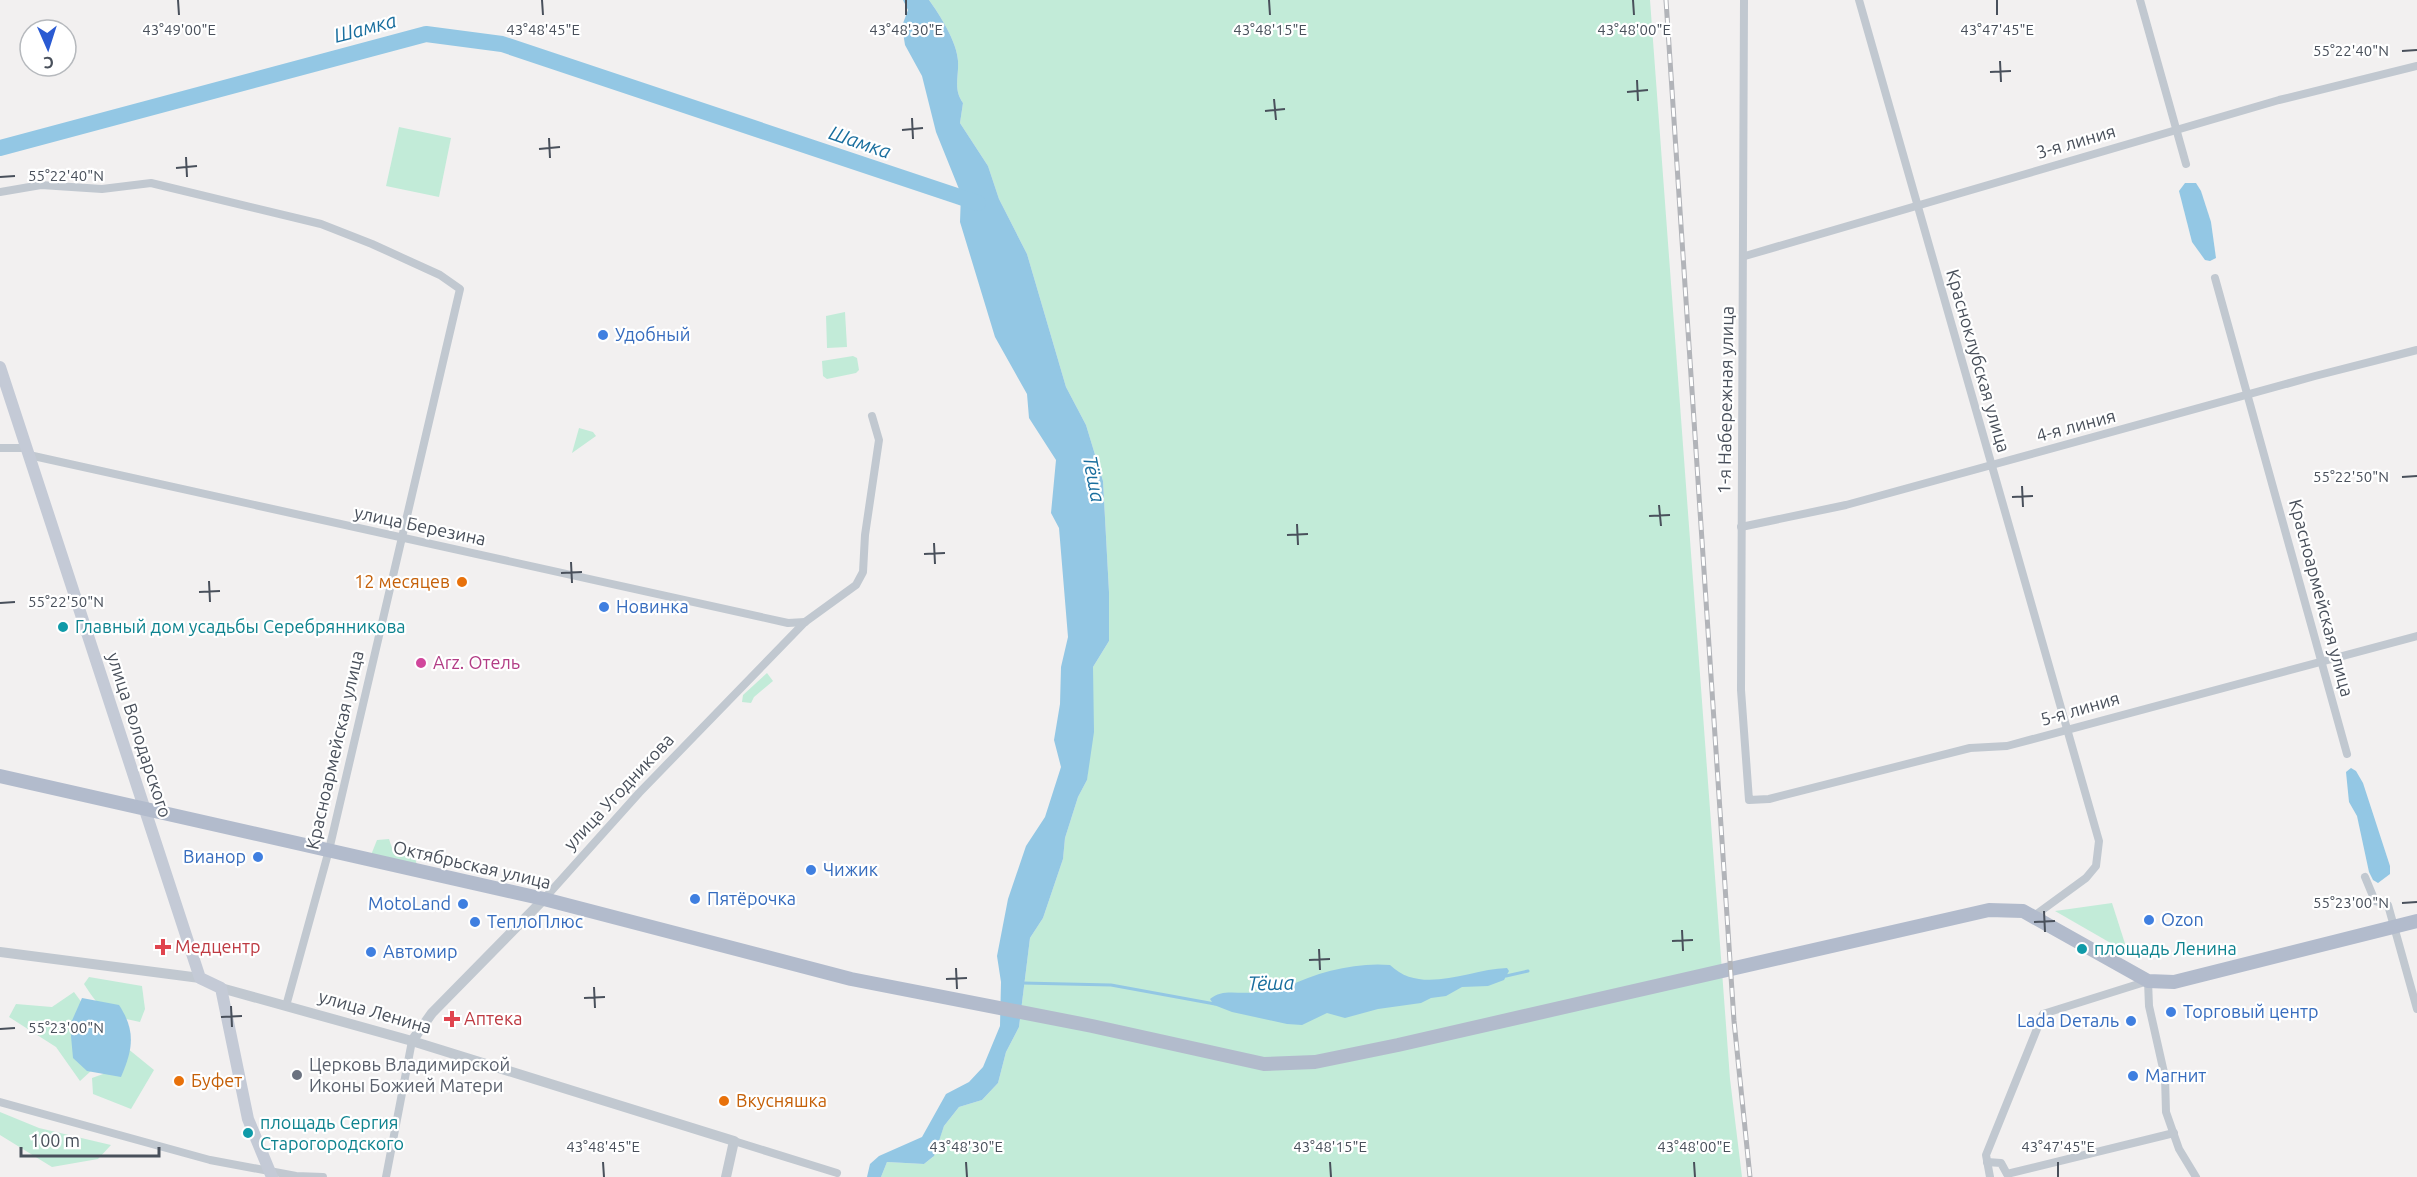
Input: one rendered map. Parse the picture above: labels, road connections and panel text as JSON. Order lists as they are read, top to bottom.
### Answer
{
  "streets": {
    "main road": ["улица Володарского", "Октябрьская улица", "улица Ленина"],
    "street": [
      "3-я линия",
      "Красноклубская улица",
      "1-я Набережная улица",
      "4-я линия",
      "улица Березина",
      "Красноармейская улица",
      "5-я линия",
      "улица Угодникова"
    ]
  },
  "crossings": [
    ["3-я линия", "Красноклубская улица"],
    ["3-я линия", "1-я Набережная улица"],
    ["Красноклубская улица", "4-я линия"],
    ["Красноклубская улица", "5-я линия"],
    ["Красноклубская улица", "Октябрьская улица"],
    ["1-я Набережная улица", "4-я линия"],
    ["1-я Набережная улица", "5-я линия"],
    ["4-я линия", "Красноармейская улица"],
    ["улица Березина", "Красноармейская улица"],
    ["улица Березина", "улица Володарского"],
    ["улица Березина", "улица Угодникова"],
    ["Красноармейская улица", "5-я линия"],
    ["Красноармейская улица", "Октябрьская улица"],
    ["Красноармейская улица", "улица Ленина"],
    ["улица Володарского", "Октябрьская улица"],
    ["улица Володарского", "улица Ленина"],
    ["улица Угодникова", "Октябрьская улица"],
    ["улица Угодникова", "улица Ленина"]
  ],
  "water": ["Шамка", "Тёша"],
  "places": {
    "other": [
      "Удобный",
      "12 месяцев",
      "Новинка",
      "Главный дом усадьбы Серебрянникова",
      "Arz. Отель",
      "Вианор",
      "Чижик",
      "Пятёрочка",
      "MotoLand",
      "Ozon",
      "ТеплоПлюс",
      "площадь Ленина",
      "Автомир",
      "Торговый центр",
      "Lada Dеталь",
      "Церковь Владимирской Иконы Божией Матери",
      "Магнит",
      "Буфет",
      "Вкусняшка",
      "площадь Сергия Старогородского"
    ],
    "health": ["Медцентр", "Аптека"]
  },
  "scale_bar": "100 m",
  "north": "bottom",
  "coordinates": [
    "43°49'00\"E",
    "43°48'45\"E",
    "43°48'30\"E",
    "43°48'15\"E",
    "43°48'00\"E",
    "43°47'45\"E",
    "55°22'40\"N",
    "55°22'50\"N",
    "55°23'00\"N"
  ]
}
